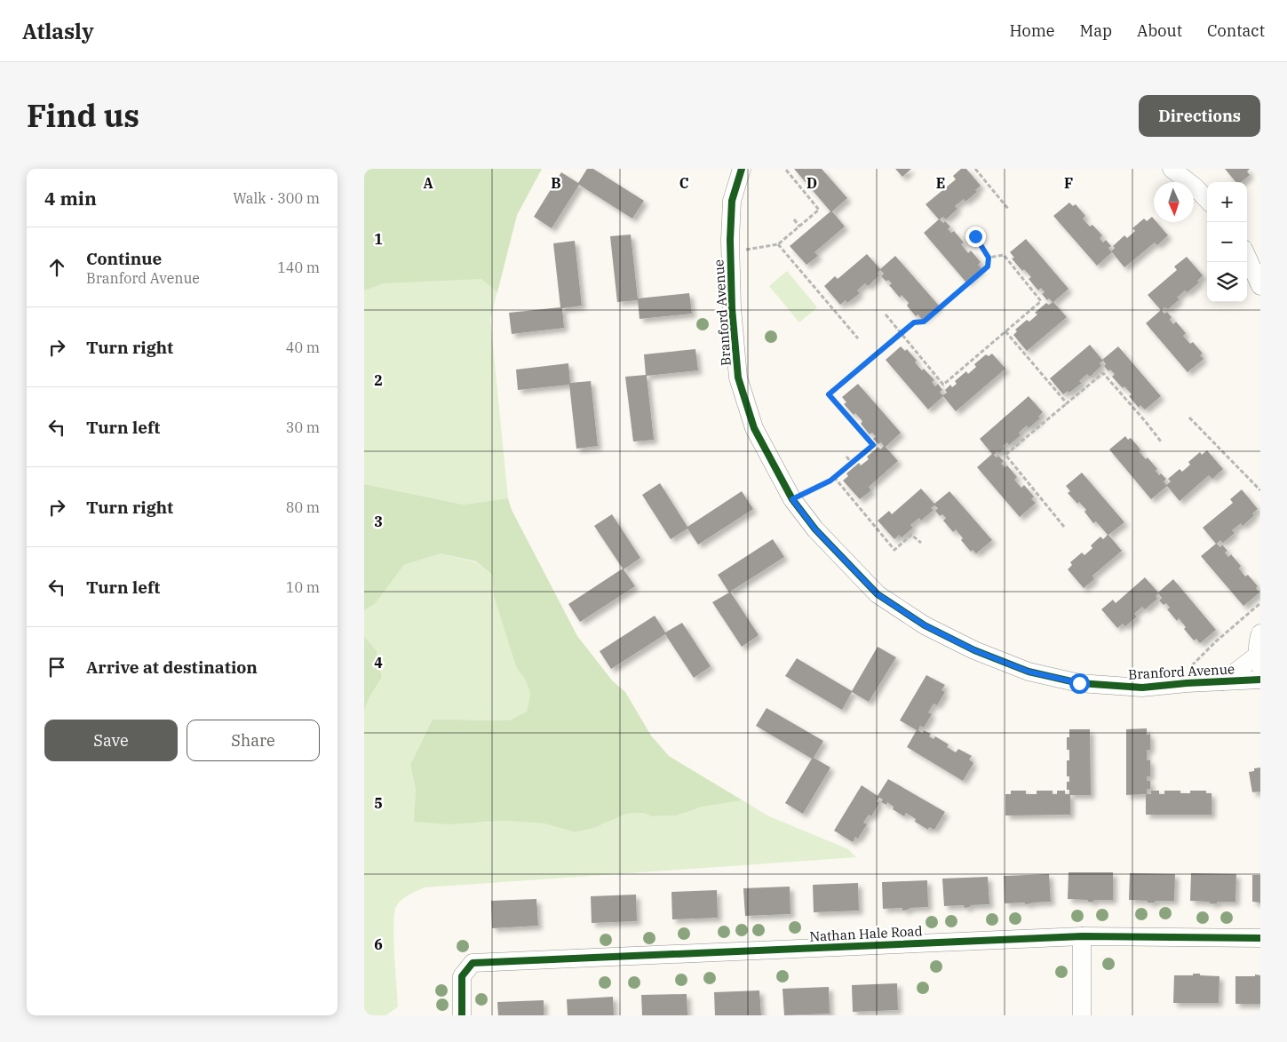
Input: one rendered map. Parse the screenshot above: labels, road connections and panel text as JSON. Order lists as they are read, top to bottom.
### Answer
{
  "streets": {
    "street": ["Branford Avenue", "Nathan Hale Road"]
  },
  "north": "bottom",
  "page": {
    "header": "Atlasly",
    "nav": [
      "Home",
      "Map",
      "About",
      "Contact"
    ],
    "title": "Find us",
    "buttons": [
      "Directions",
      ["Save", "Share"]
    ],
    "heading": ["4 min", "Walk · 300 m"],
    "map_buttons": ["+", "−"],
    "list": [
      ["Continue", "Branford Avenue", "140 m"],
      ["Turn right", "40 m"],
      ["Turn left", "30 m"],
      ["Turn right", "80 m"],
      ["Turn left", "10 m"],
      "Arrive at destination"
    ]
  },
  "grid": {
    "columns": [
      "A",
      "B",
      "C",
      "D",
      "E",
      "F"
    ],
    "rows": [
      "1",
      "2",
      "3",
      "4",
      "5",
      "6"
    ]
  }
}
